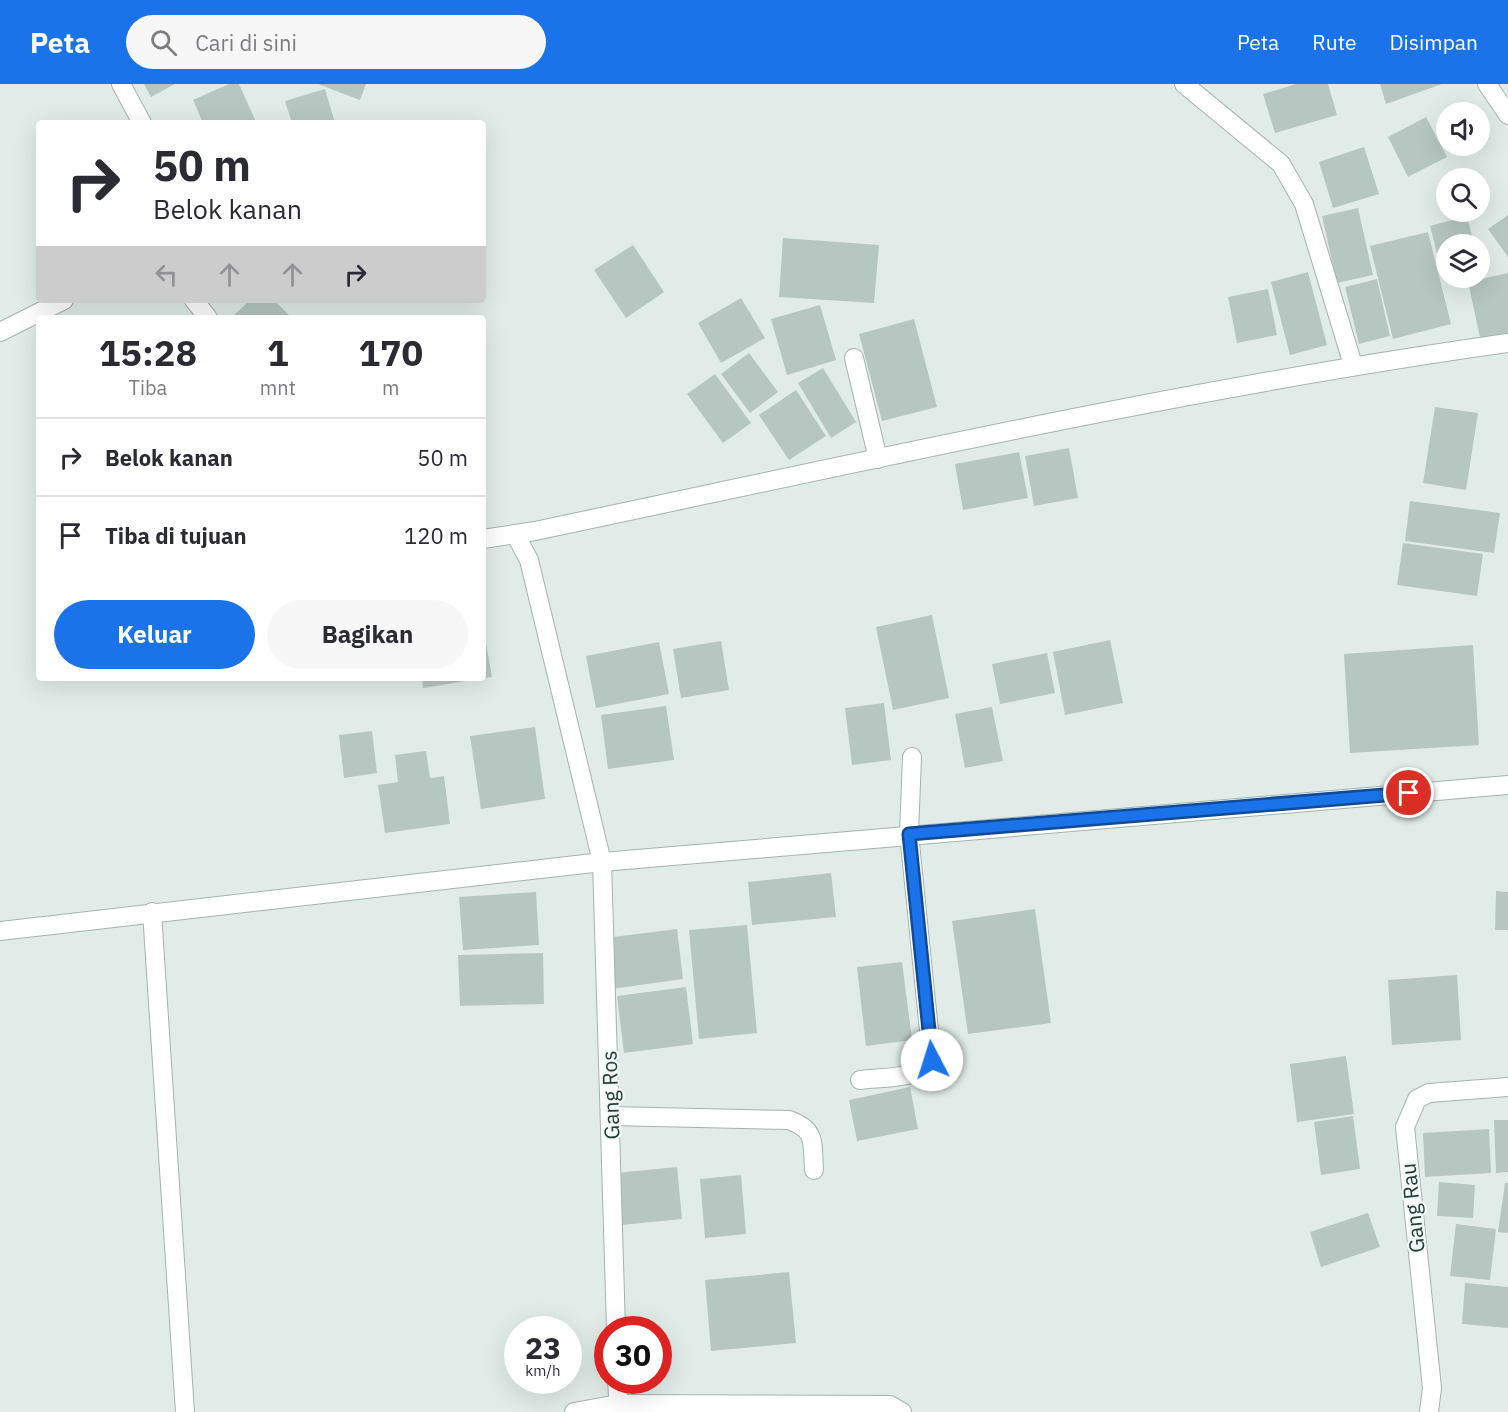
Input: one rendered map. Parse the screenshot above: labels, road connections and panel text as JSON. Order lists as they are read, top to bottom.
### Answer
{
  "streets": {
    "street": ["Gang Ros", "Gang Rau"]
  },
  "page": {
    "header": "Peta",
    "search": "Cari di sini",
    "nav": ["Peta", "Rute", "Disimpan"],
    "turn": ["50 m", "Belok kanan"],
    "eta": [
      "15:28",
      "Tiba",
      "1",
      "mnt",
      "170",
      "m"
    ],
    "list": [
      {
        "name": "Belok kanan",
        "value": "50 m"
      },
      {
        "name": "Tiba di tujuan",
        "value": "120 m"
      }
    ],
    "buttons": ["Keluar", "Bagikan"],
    "speed": "23 km/h",
    "limit": "30"
  }
}
